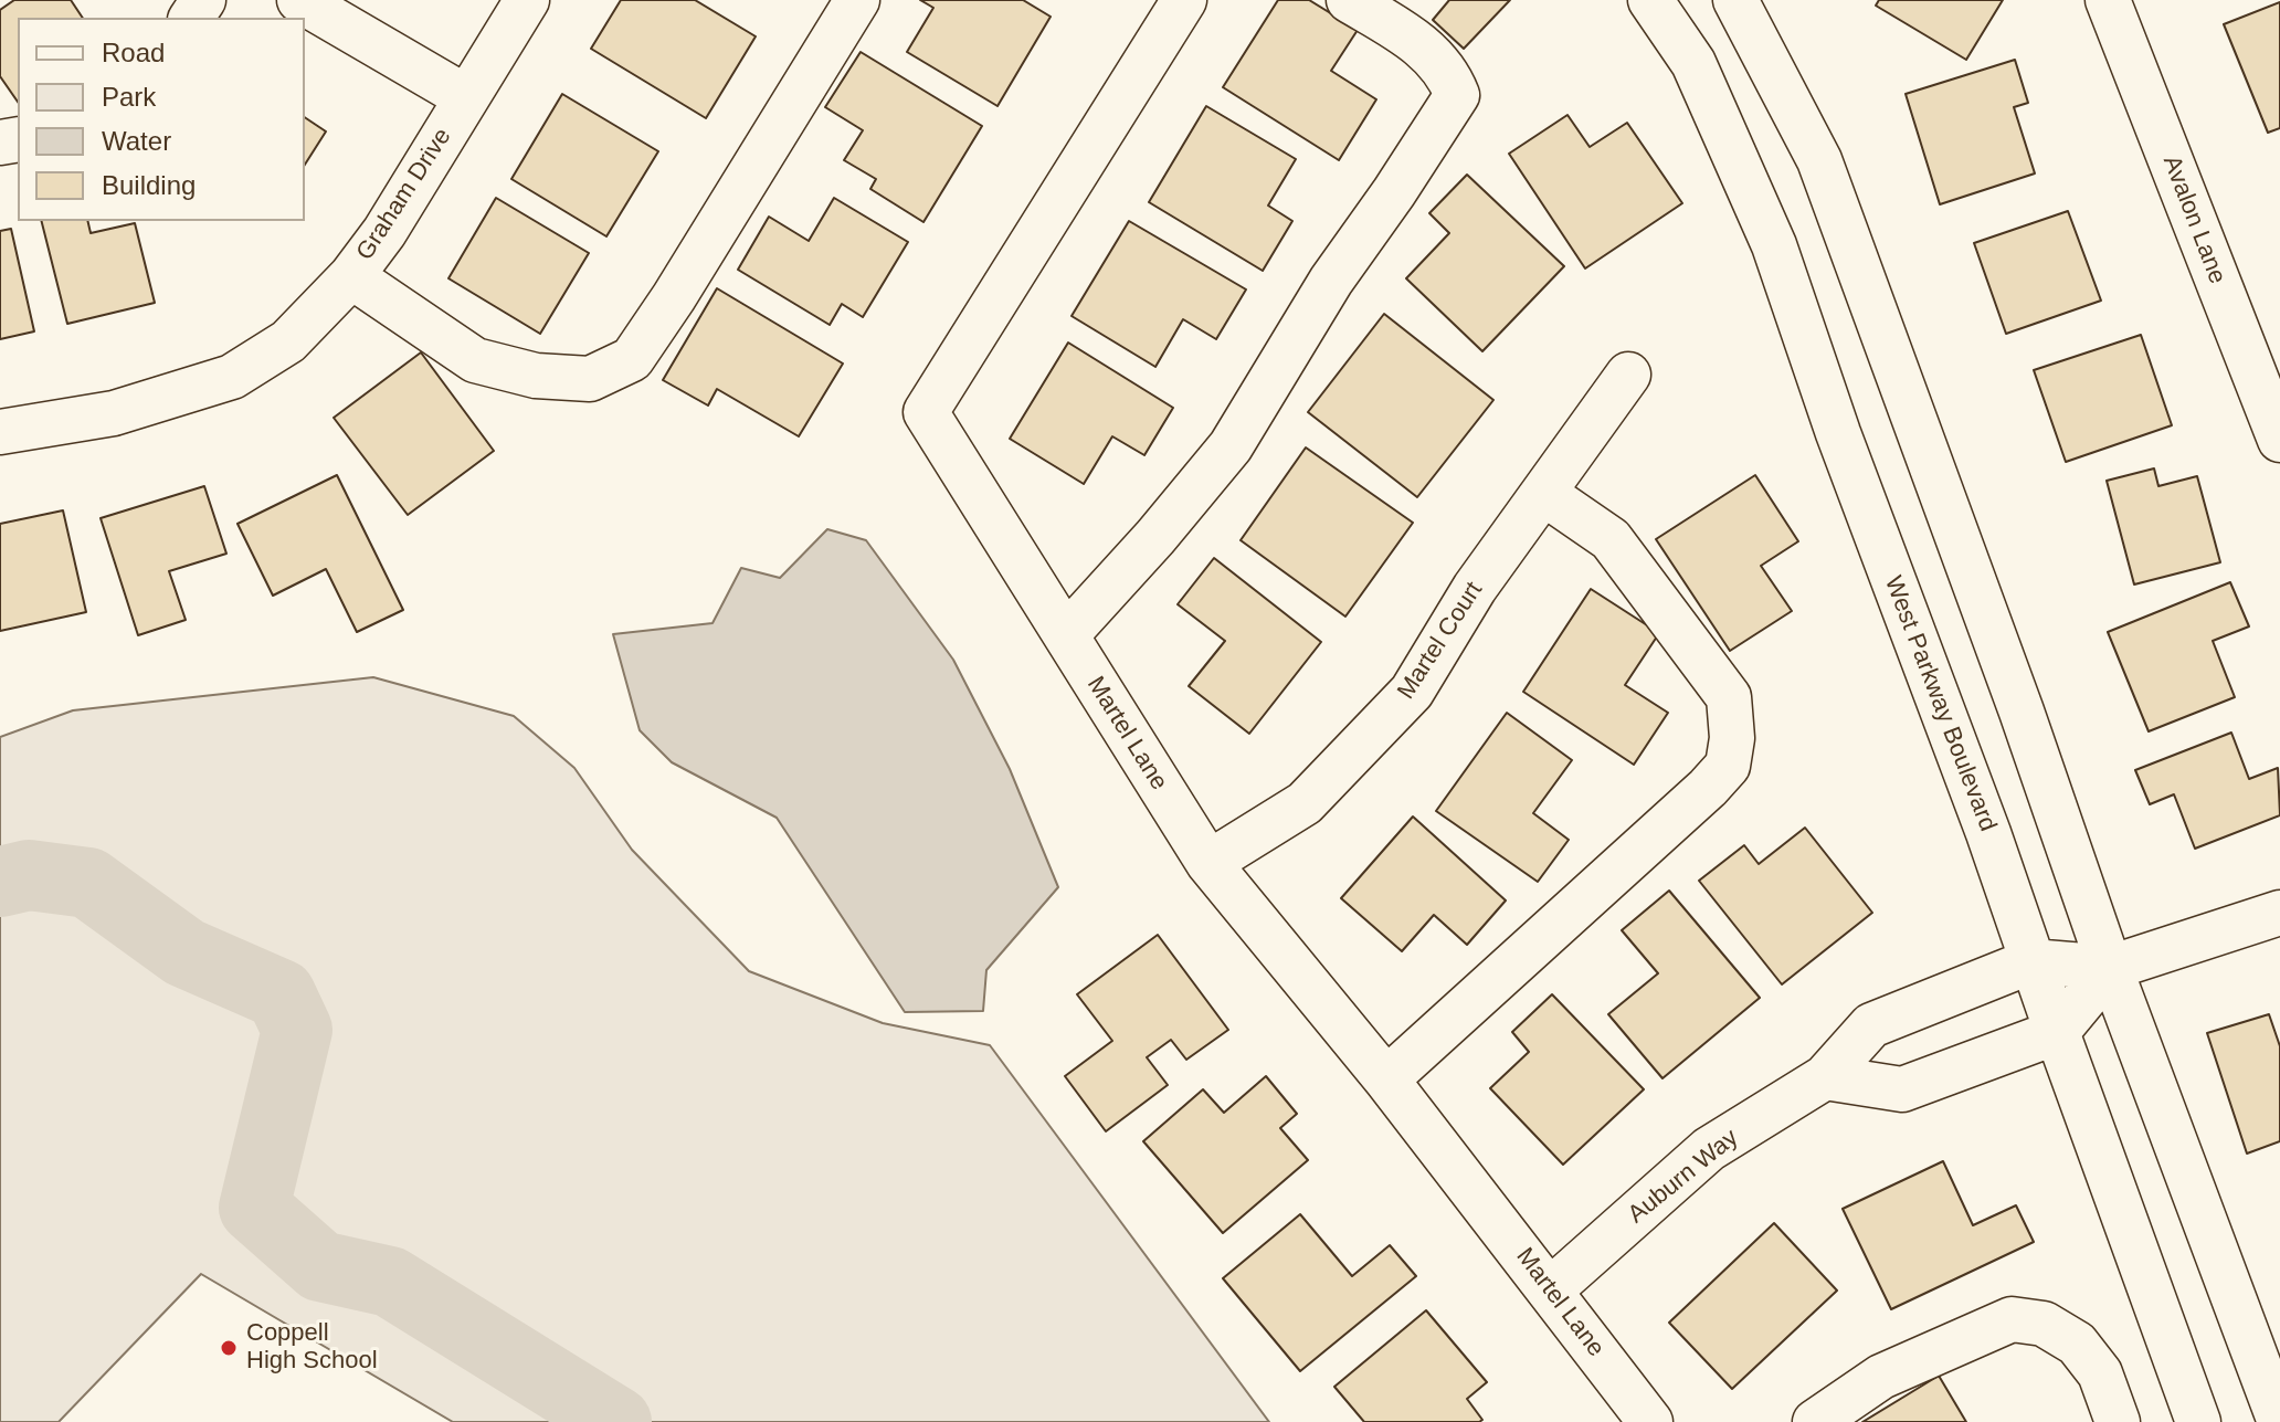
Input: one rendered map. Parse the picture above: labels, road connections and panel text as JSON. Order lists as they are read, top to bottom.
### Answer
{
  "streets": {
    "street": [
      "Graham Drive",
      "Avalon Lane",
      "Martel Court",
      "West Parkway Boulevard",
      "Martel Lane",
      "Auburn Way"
    ]
  },
  "crossings": [
    ["Martel Court", "Martel Lane"],
    ["West Parkway Boulevard", "Auburn Way"],
    ["Martel Lane", "Auburn Way"]
  ],
  "places": ["Coppell High School"],
  "legend": [
    "Road",
    "Park",
    "Water",
    "Building"
  ]
}
